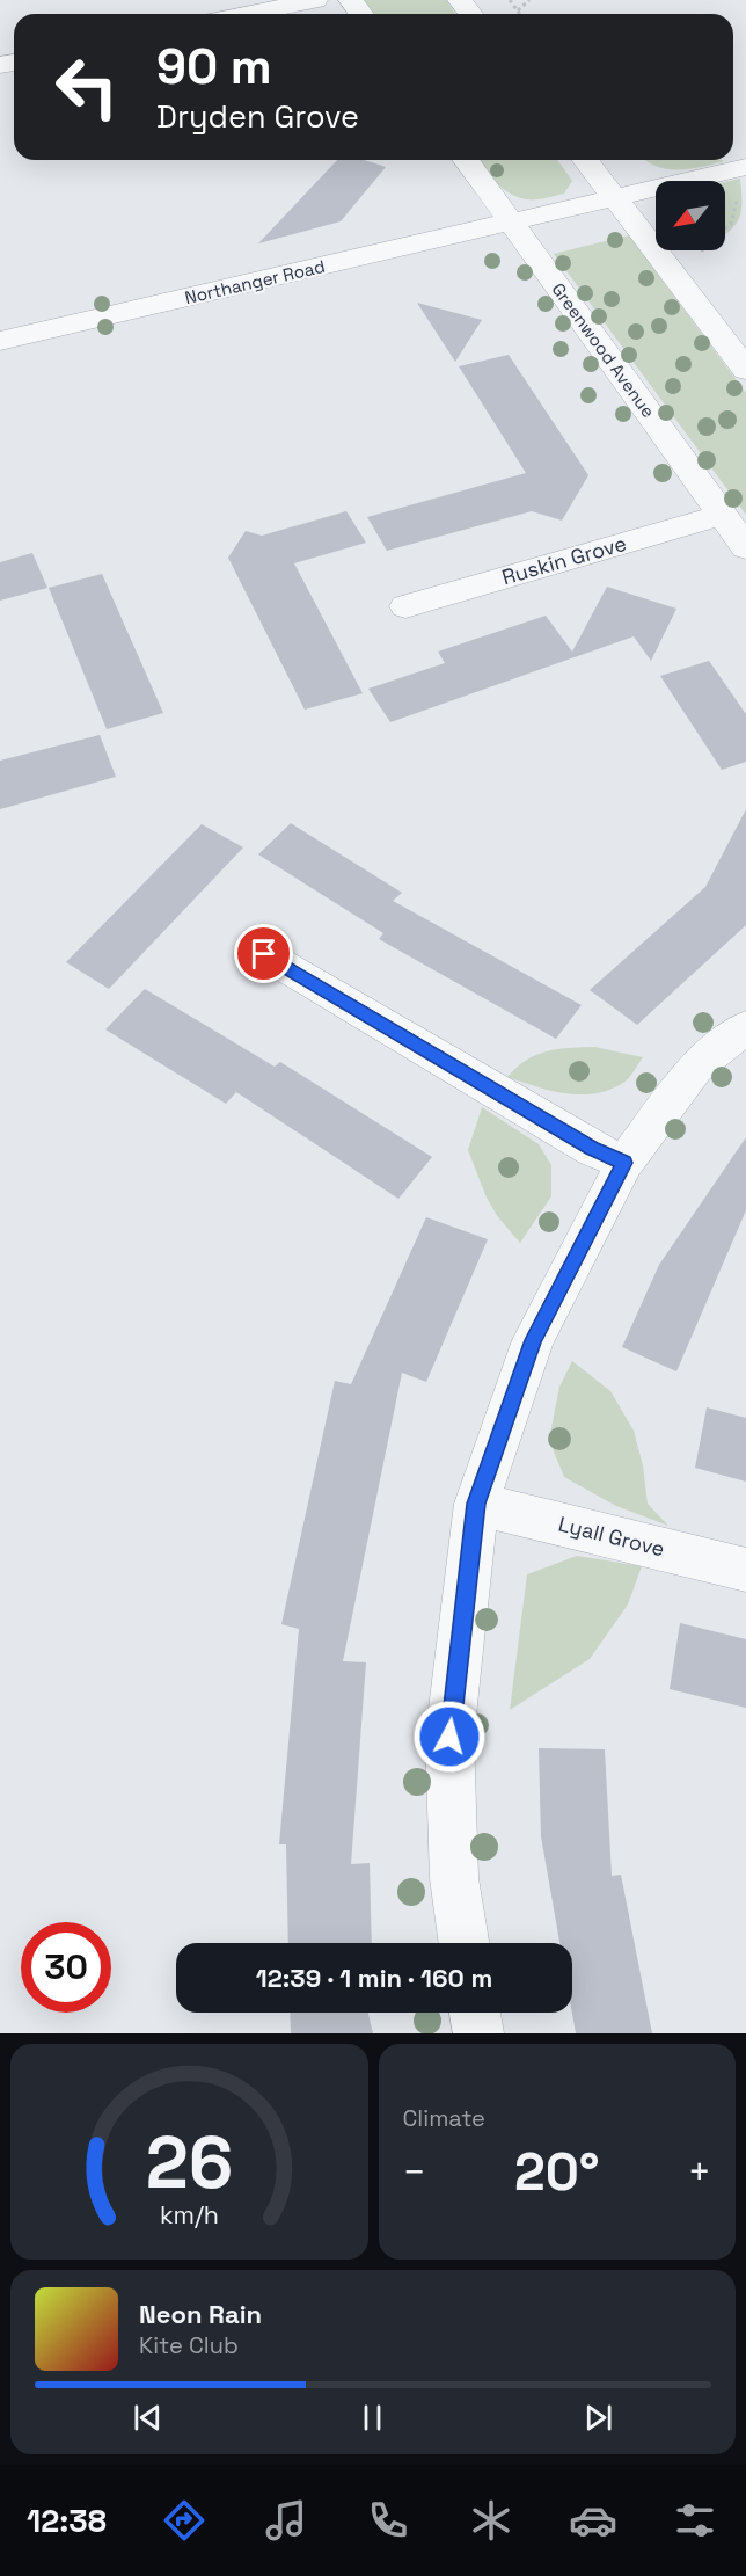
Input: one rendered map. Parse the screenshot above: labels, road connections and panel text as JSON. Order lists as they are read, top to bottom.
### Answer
{
  "streets": {
    "street": [
      "Northanger Road",
      "Greenwood Avenue",
      "Ruskin Grove",
      "Lyall Grove"
    ]
  },
  "crossings": [
    ["Northanger Road", "Greenwood Avenue"],
    ["Greenwood Avenue", "Ruskin Grove"]
  ],
  "north": "bottom left",
  "page": {
    "turn": ["90 m", "Dryden Grove"],
    "limit": "30",
    "trip": "12:39 · 1 min · 160 m",
    "tile": "Climate",
    "heat": ["−", "20°", "+"],
    "song": ["Neon Rain", "Kite Club"],
    "tabs": "12:38",
    "gauge": ["26", "km/h"]
  }
}
